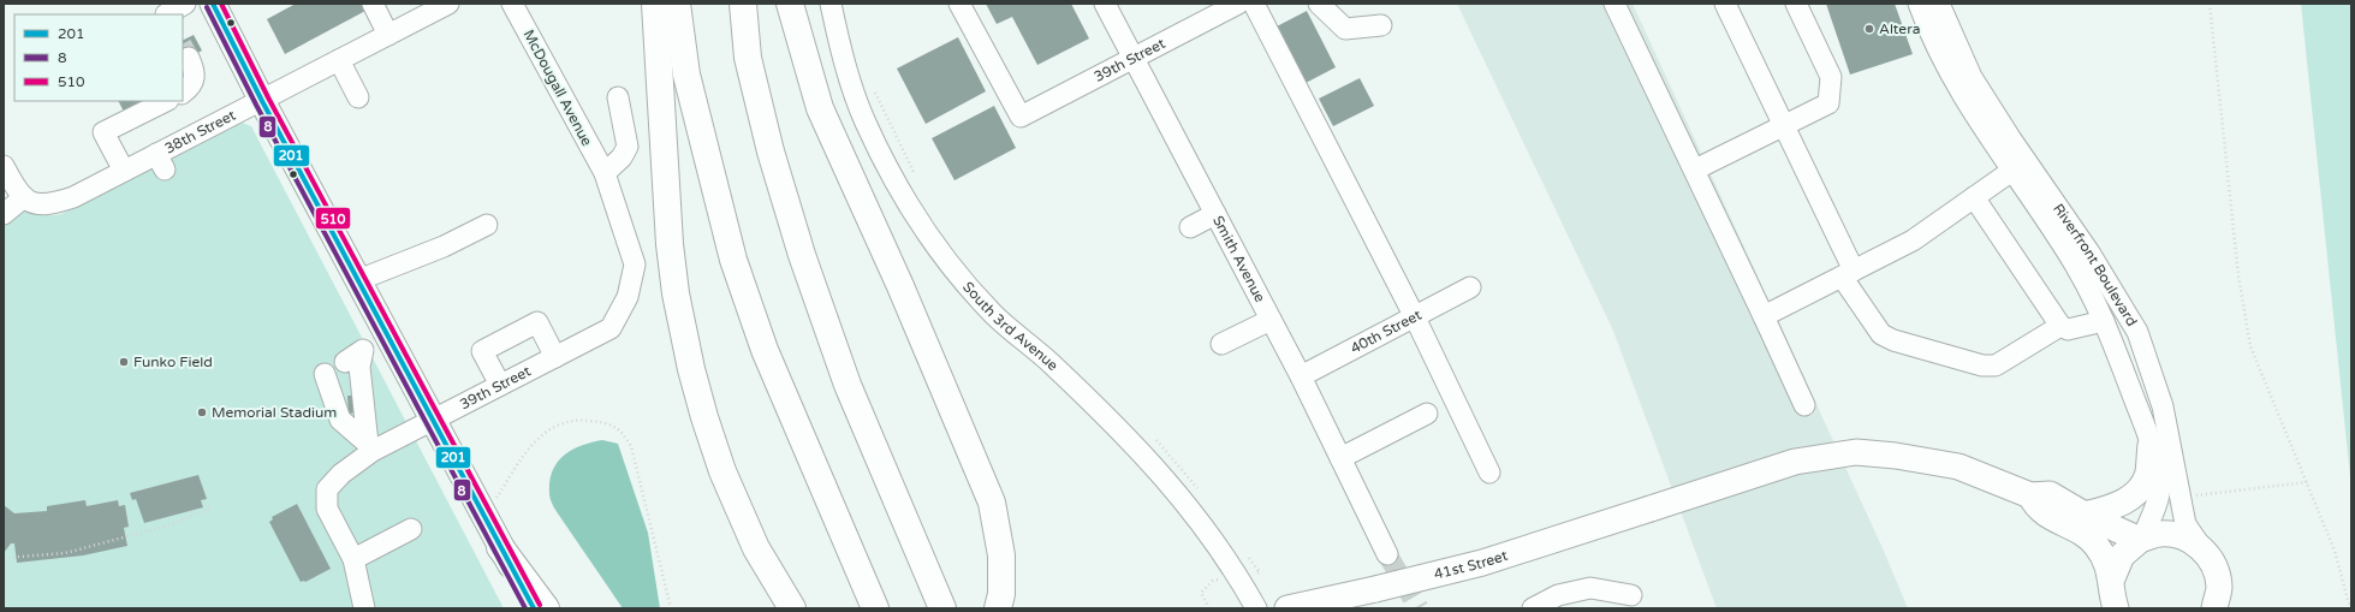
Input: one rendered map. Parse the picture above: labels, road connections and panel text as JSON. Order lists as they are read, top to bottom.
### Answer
{
  "streets": {
    "main road": ["41st Street"],
    "street": [
      "39th Street",
      "McDougall Avenue",
      "38th Street",
      "Smith Avenue",
      "Riverfront Boulevard",
      "South 3rd Avenue",
      "40th Street"
    ]
  },
  "crossings": [
    ["39th Street", "McDougall Avenue"],
    ["39th Street", "Smith Avenue"],
    ["Smith Avenue", "40th Street"]
  ],
  "places": ["Altera", "Funko Field", "Memorial Stadium"],
  "lines": ["transit line 201", "transit line 510", "transit line 8"],
  "legend": ["201", "8", "510"]
}
